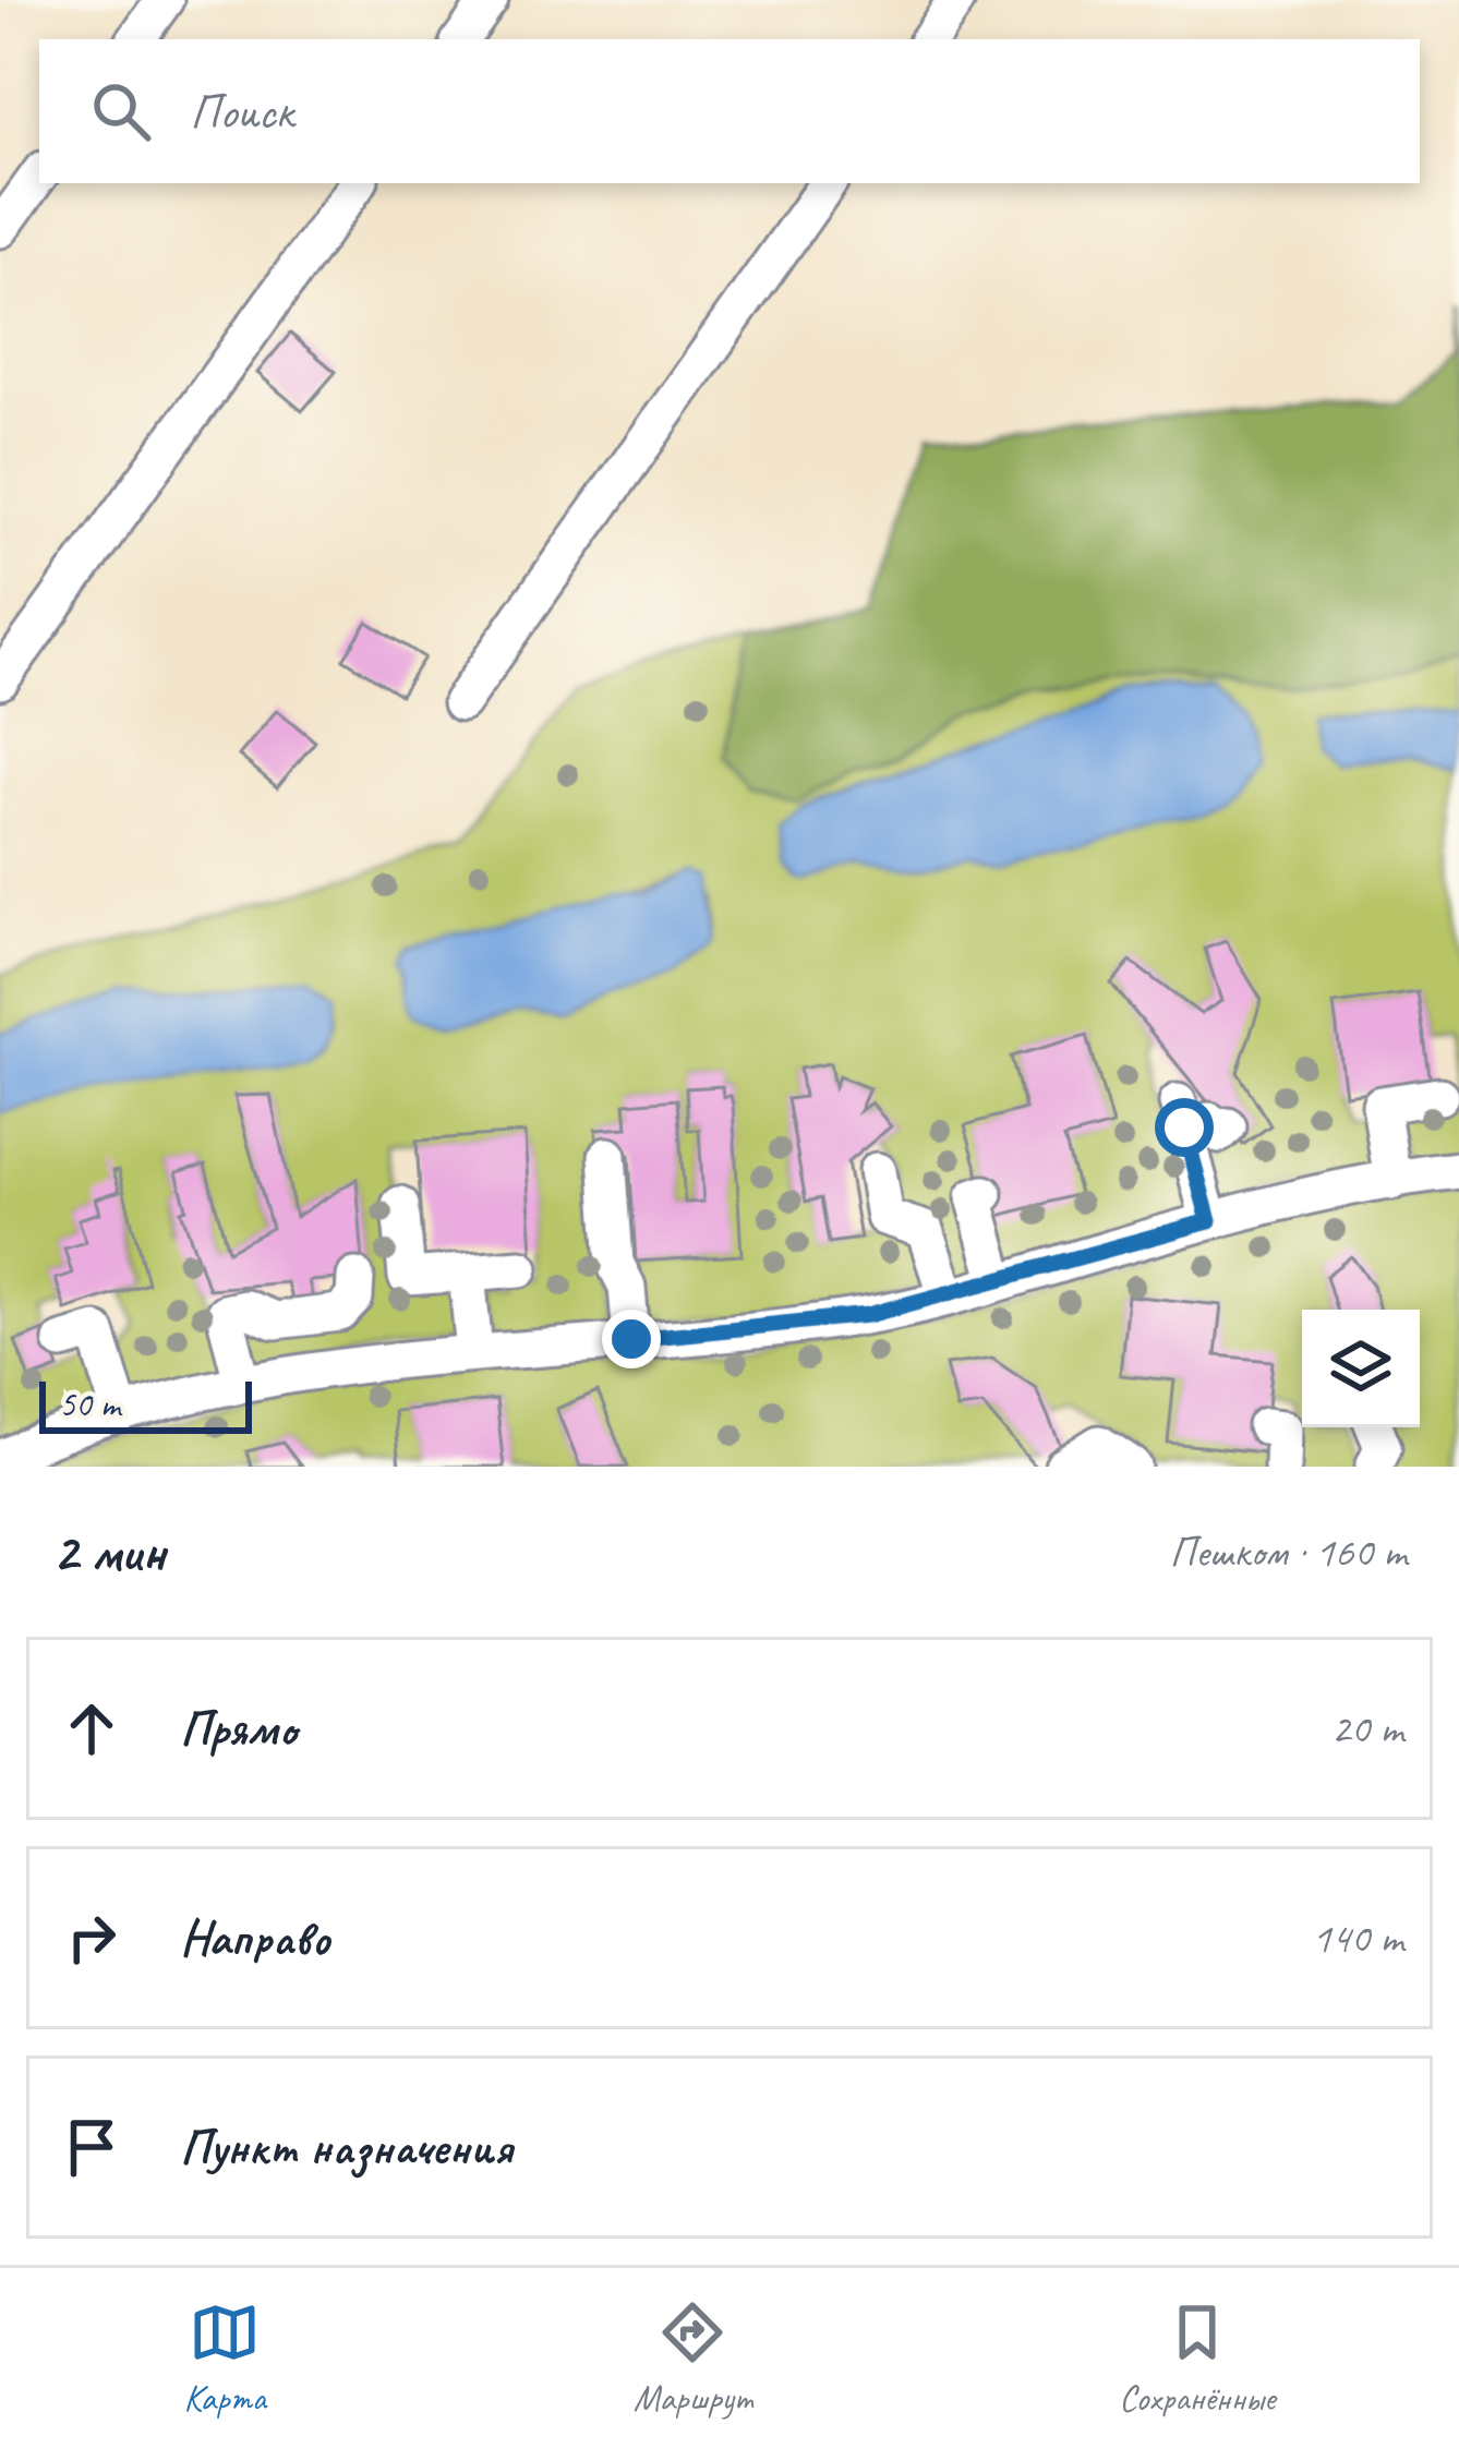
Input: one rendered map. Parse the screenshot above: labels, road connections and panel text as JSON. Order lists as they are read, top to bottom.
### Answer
{
  "scale_bar": "50 m",
  "page": {
    "search": "Поиск",
    "scale": "50 m",
    "heading": ["2 мин", "Пешком · 160 m"],
    "list": [
      ["Прямо", "20 m"],
      ["Направо", "140 m"],
      "Пункт назначения"
    ],
    "nav": ["Карта", "Маршрут", "Сохранённые"]
  }
}
